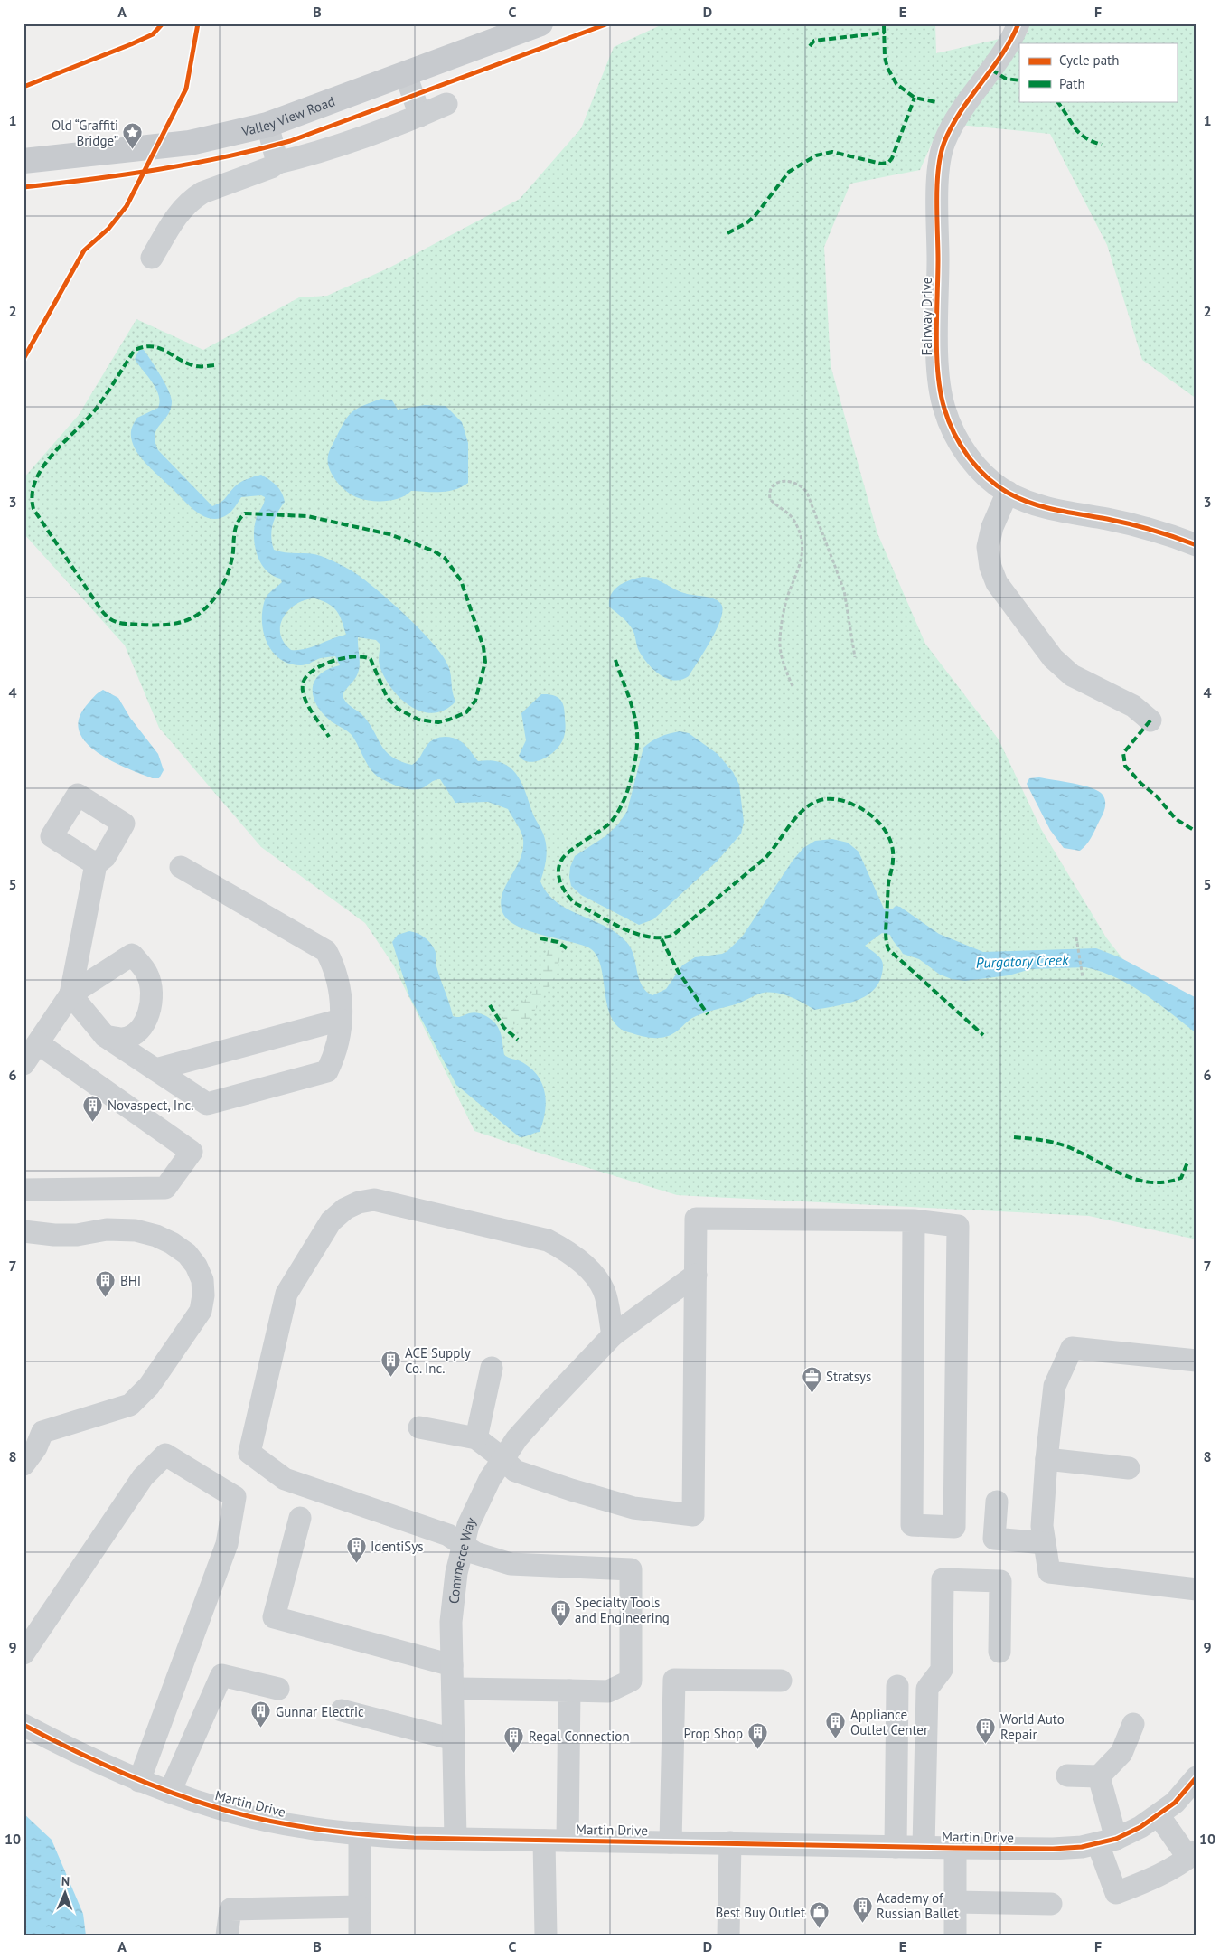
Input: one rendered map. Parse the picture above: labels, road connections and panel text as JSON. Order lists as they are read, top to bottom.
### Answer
{
  "streets": {
    "main road": ["Valley View Road"],
    "street": ["Fairway Drive", "Commerce Way", "Martin Drive"]
  },
  "crossings": [
    ["Commerce Way", "Martin Drive"]
  ],
  "water": ["Purgatory Creek"],
  "places": {
    "place": ["Old “Graffiti Bridge”"],
    "building": [
      "Novaspect, Inc.",
      "BHI",
      "ACE Supply Co. Inc.",
      "IdentiSys",
      "Specialty Tools and Engineering",
      "Gunnar Electric",
      "Appliance Outlet Center",
      "World Auto Repair",
      "Prop Shop",
      "Regal Connection",
      "Academy of Russian Ballet"
    ],
    "office": ["Stratsys"],
    "shop": ["Best Buy Outlet"]
  },
  "legend": ["Cycle path", "Path"],
  "north": "top",
  "grid": {
    "columns": [
      "A",
      "B",
      "C",
      "D",
      "E",
      "F"
    ],
    "rows": [
      "1",
      "2",
      "3",
      "4",
      "5",
      "6",
      "7",
      "8",
      "9",
      "10"
    ]
  }
}
